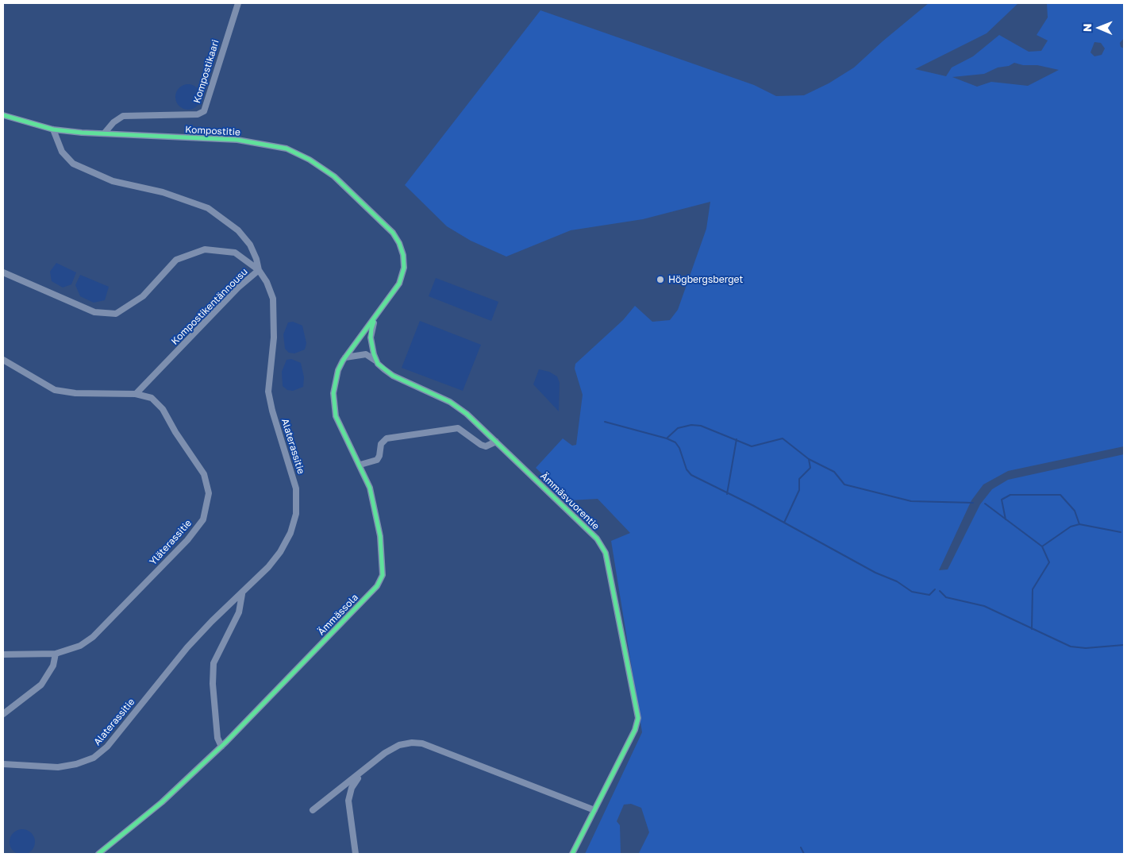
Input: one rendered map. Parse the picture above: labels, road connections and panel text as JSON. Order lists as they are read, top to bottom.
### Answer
{
  "streets": {
    "street": [
      "Kompostikaari",
      "Kompostitie",
      "Kompostikentännousu",
      "Alaterassitie",
      "Ämmäsvuorentie",
      "Yläterassitie",
      "Ämmässola"
    ]
  },
  "crossings": [
    ["Kompostikaari", "Kompostitie"],
    ["Kompostitie", "Kompostikentännousu"],
    ["Kompostitie", "Ämmässola"],
    ["Kompostikentännousu", "Alaterassitie"],
    ["Kompostikentännousu", "Yläterassitie"],
    ["Ämmäsvuorentie", "Ämmässola"]
  ],
  "places": ["Högbergsberget"],
  "north": "left"
}
